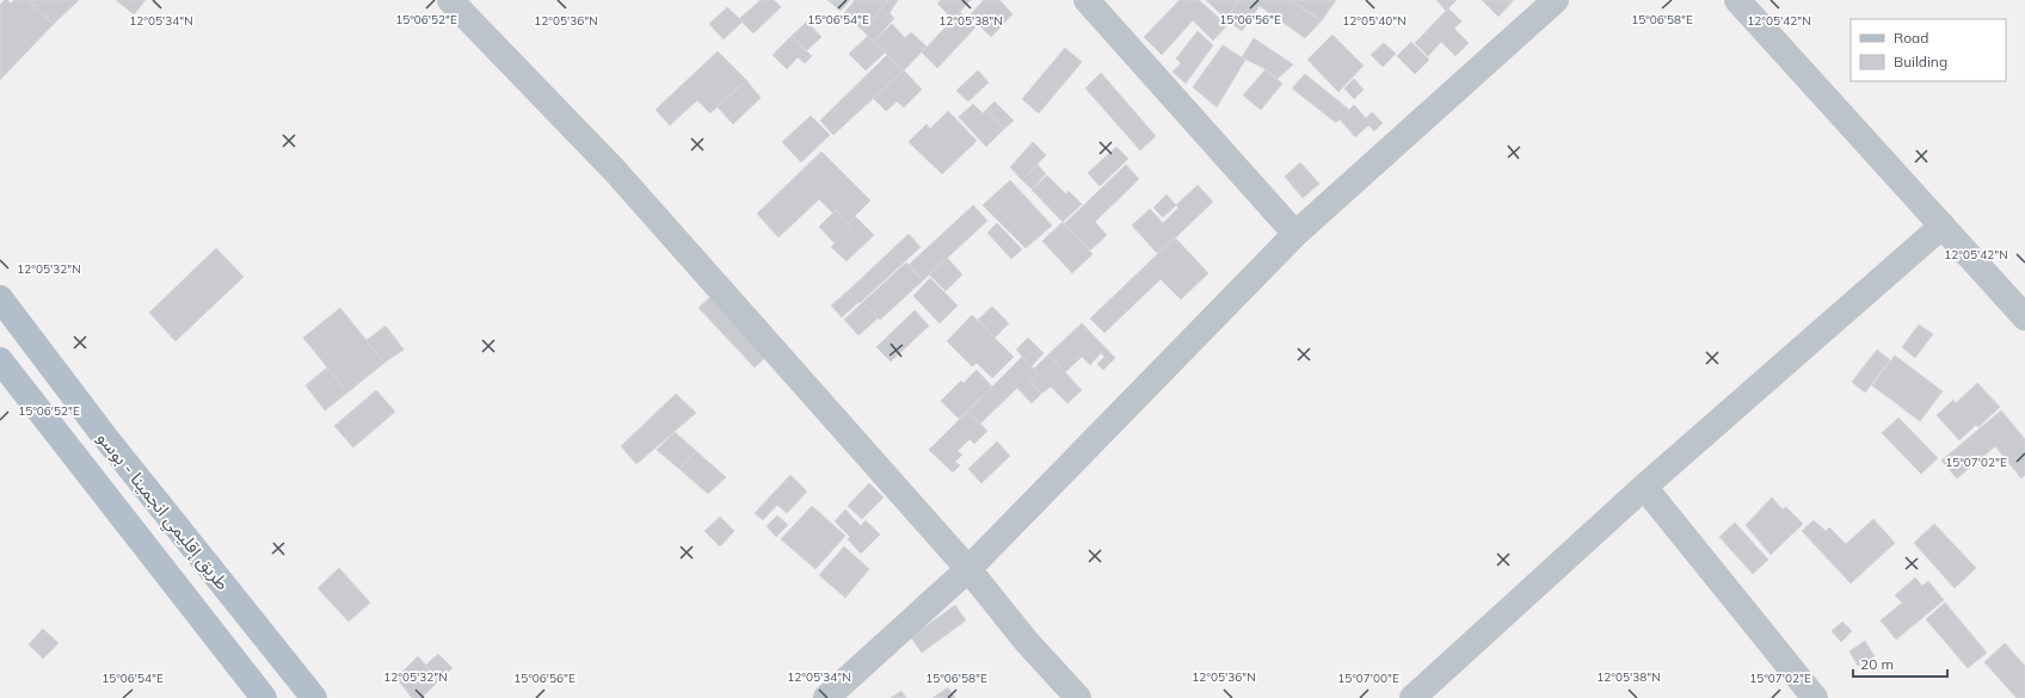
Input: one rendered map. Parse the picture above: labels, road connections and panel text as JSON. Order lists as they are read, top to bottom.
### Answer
{
  "streets": {
    "main road": ["طريق إقليمي انجمينا - بوسو"]
  },
  "legend": ["Road", "Building"],
  "scale_bar": "20 m",
  "coordinates": [
    "15°06'52\"E",
    "15°06'54\"E",
    "15°06'56\"E",
    "15°06'58\"E",
    "12°05'34\"N",
    "12°05'36\"N",
    "12°05'38\"N",
    "12°05'40\"N",
    "12°05'42\"N",
    "12°05'32\"N",
    "15°07'02\"E",
    "15°07'00\"E"
  ]
}
